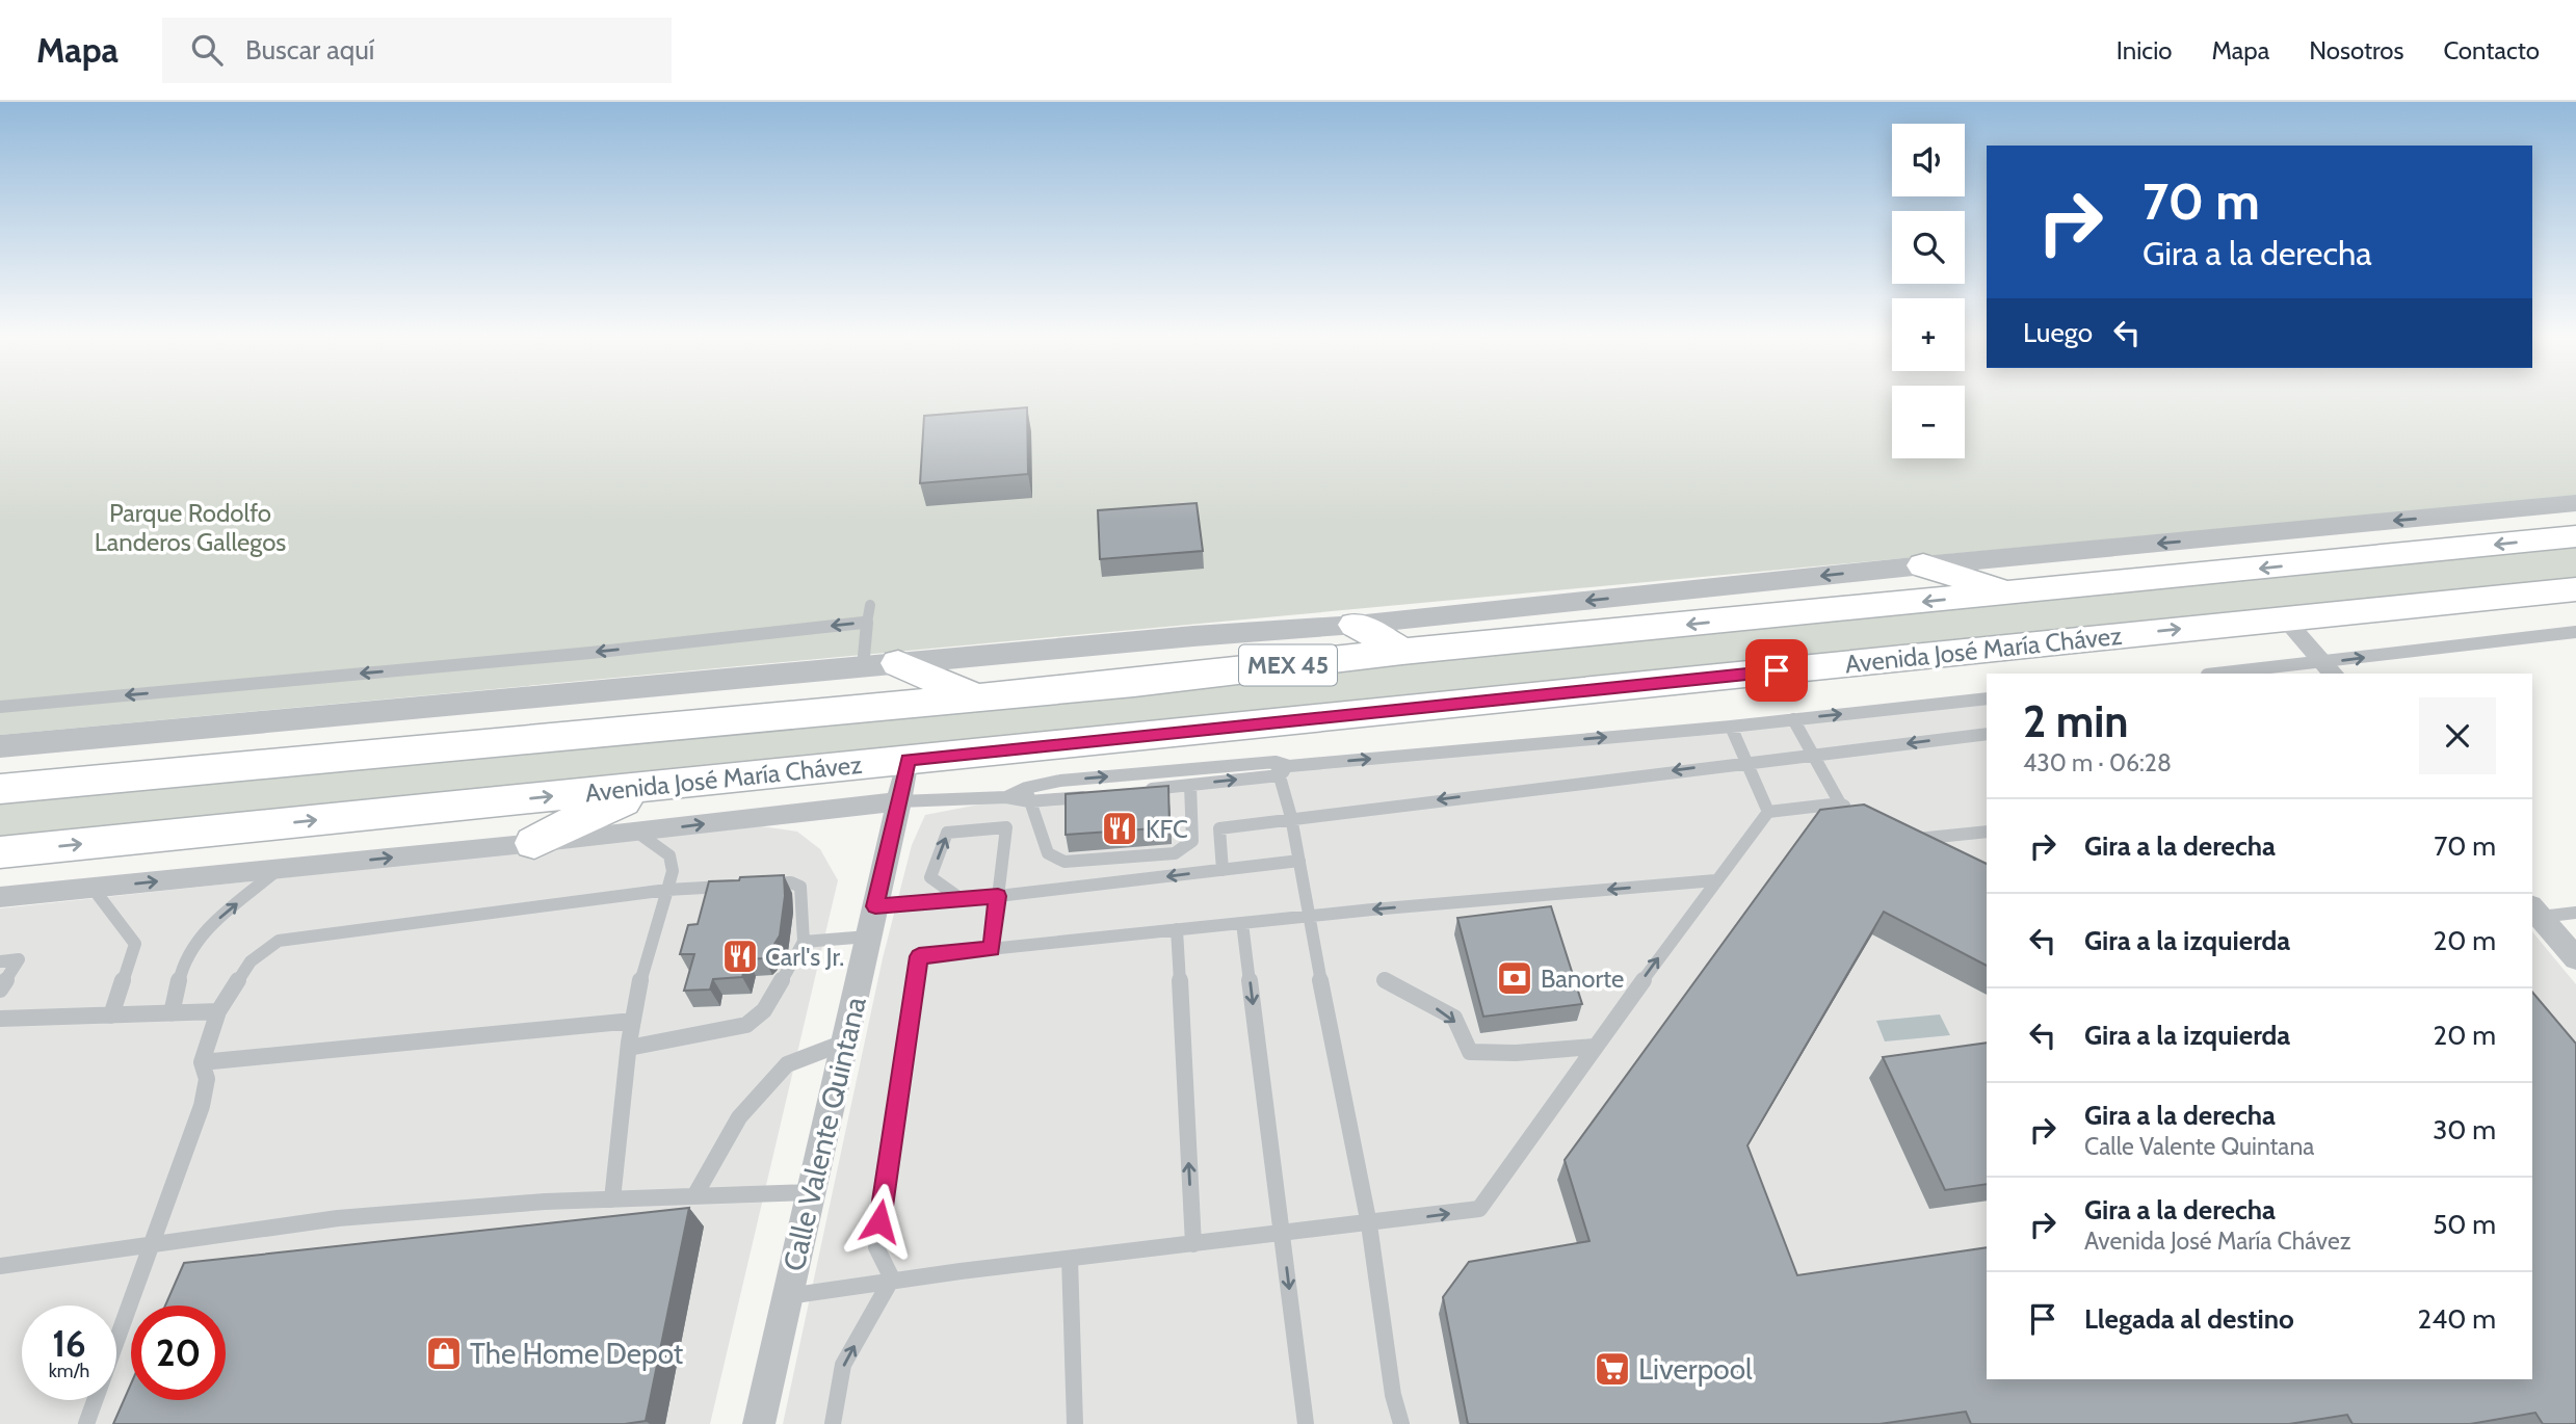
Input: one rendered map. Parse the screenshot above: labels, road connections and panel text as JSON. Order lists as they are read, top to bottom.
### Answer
{
  "streets": {
    "main road": ["Avenida José María Chávez", "MEX 45"],
    "street": ["Calle Valente Quintana"]
  },
  "crossings": [
    ["Avenida José María Chávez", "Calle Valente Quintana"]
  ],
  "parks": ["Parque Rodolfo Landeros Gallegos"],
  "places": {
    "restaurant": ["KFC", "Carl's Jr."],
    "bank": ["Banorte"],
    "shop": ["The Home Depot"],
    "supermarket": ["Liverpool"]
  },
  "page": {
    "header": "Mapa",
    "search": "Buscar aquí",
    "nav": [
      "Inicio",
      "Mapa",
      "Nosotros",
      "Contacto"
    ],
    "map_buttons": ["+", "−"],
    "turn": ["70 m", "Gira a la derecha"],
    "then": "Luego",
    "heading": ["2 min", "430 m · 06:28"],
    "list": [
      {
        "name": "Gira a la derecha",
        "value": "70 m"
      },
      {
        "name": "Gira a la izquierda",
        "value": "20 m"
      },
      {
        "name": "Gira a la izquierda",
        "value": "20 m"
      },
      {
        "name": "Gira a la derecha",
        "note": "Calle Valente Quintana",
        "value": "30 m"
      },
      {
        "name": "Gira a la derecha",
        "note": "Avenida José María Chávez",
        "value": "50 m"
      },
      {
        "name": "Llegada al destino",
        "value": "240 m"
      }
    ],
    "speed": "16 km/h",
    "limit": "20"
  }
}
